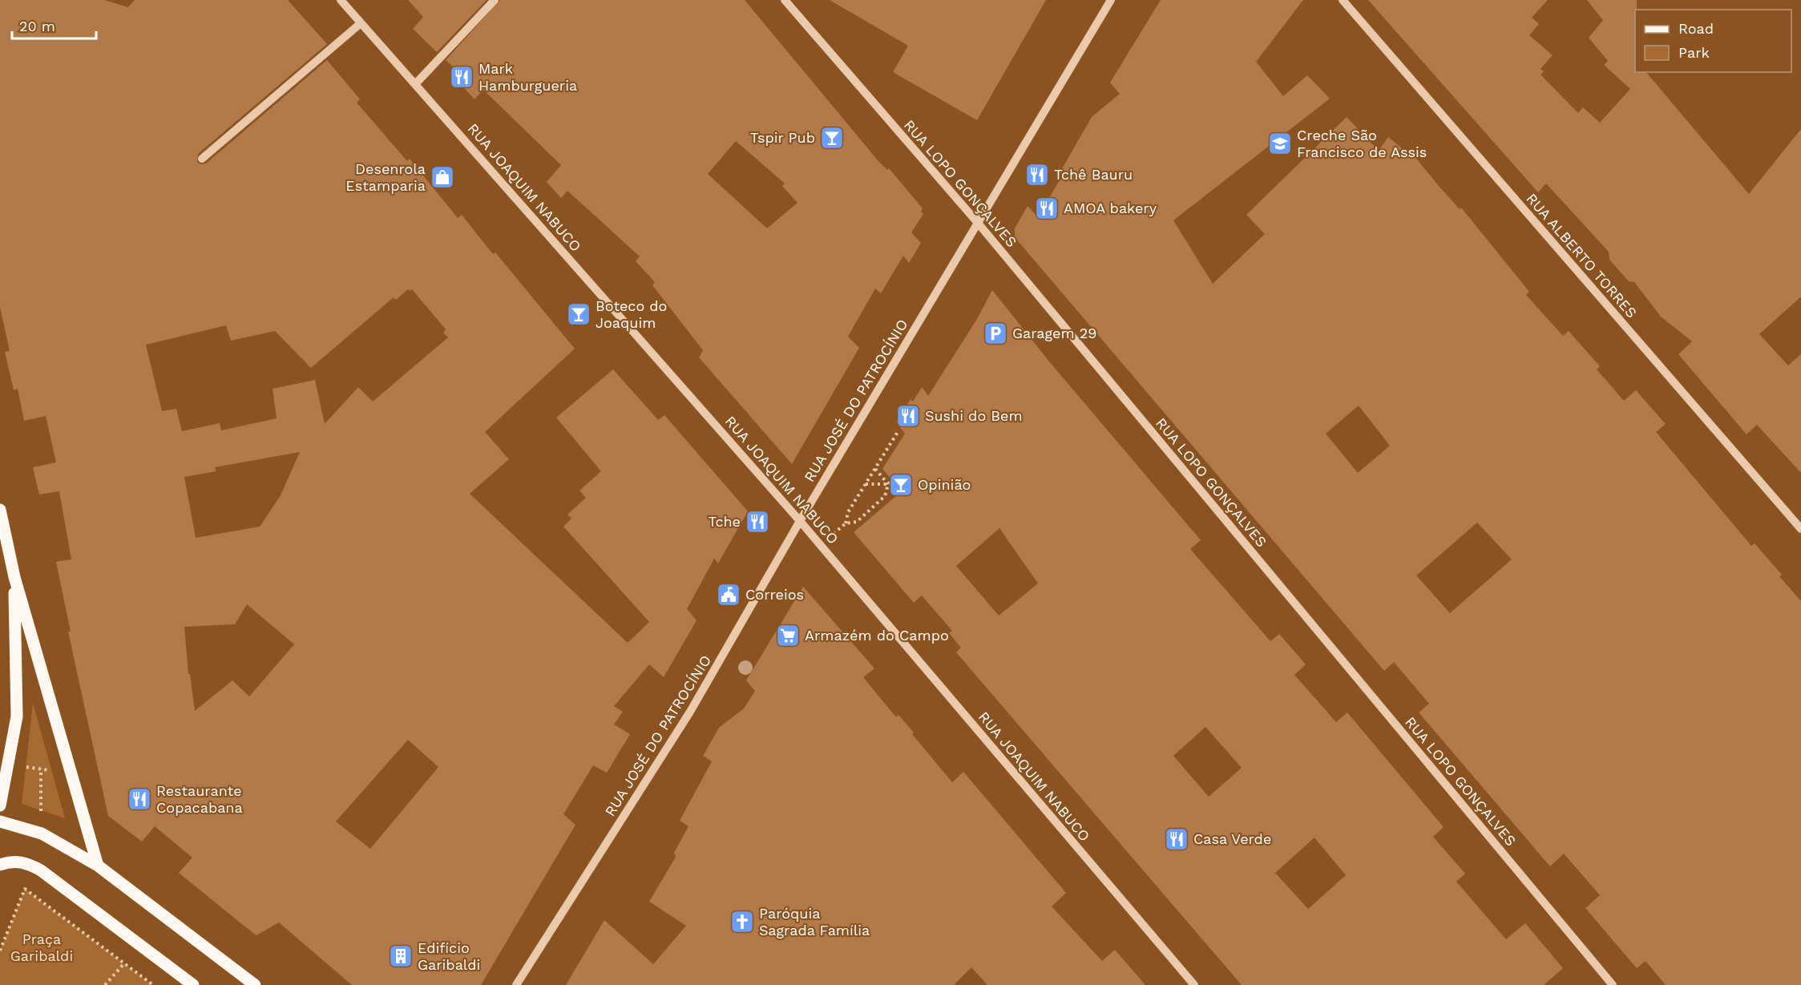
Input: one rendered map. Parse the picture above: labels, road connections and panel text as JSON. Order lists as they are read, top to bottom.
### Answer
{
  "streets": {
    "street": [
      "RUA LOPO GONÇALVES",
      "RUA JOAQUIM NABUCO",
      "RUA ALBERTO TORRES",
      "RUA JOSÉ DO PATROCÍNIO"
    ]
  },
  "crossings": [
    ["RUA LOPO GONÇALVES", "RUA JOSÉ DO PATROCÍNIO"],
    ["RUA JOAQUIM NABUCO", "RUA JOSÉ DO PATROCÍNIO"]
  ],
  "parks": ["Praça Garibaldi"],
  "places": {
    "restaurant": [
      "Mark Hamburgueria",
      "Tchê Bauru",
      "AMOA bakery",
      "Sushi do Bem",
      "Tche",
      "Restaurante Copacabana",
      "Casa Verde"
    ],
    "bar": ["Tspir Pub", "Boteco do Joaquim", "Opinião"],
    "school or university": ["Creche São Francisco de Assis"],
    "shop": ["Desenrola Estamparia"],
    "parking": ["Garagem 29"],
    "public building": ["Correios"],
    "supermarket": ["Armazém do Campo"],
    "church": ["Paróquia Sagrada Família"],
    "building": ["Edifício Garibaldi"]
  },
  "legend": ["Road", "Park"],
  "scale_bar": "20 m"
}
